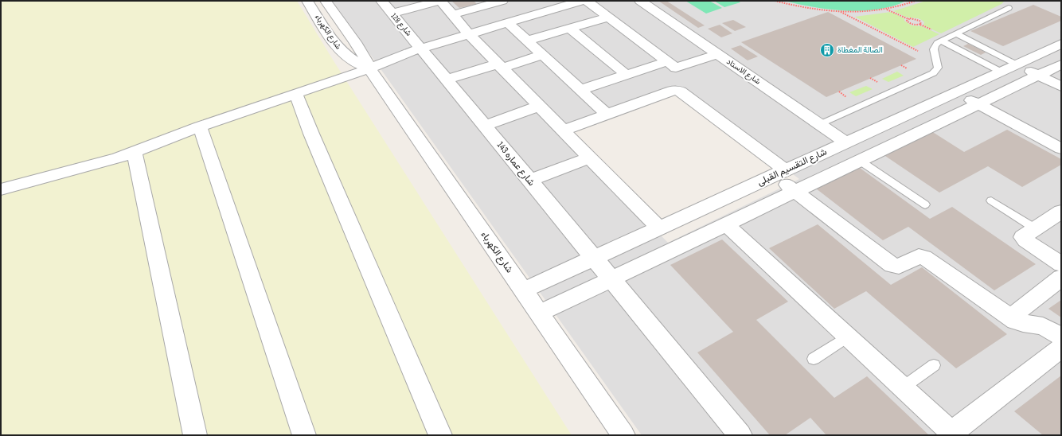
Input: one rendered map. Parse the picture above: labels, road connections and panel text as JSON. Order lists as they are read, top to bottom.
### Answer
{
  "streets": {
    "street": [
      "شارع 128",
      "شارع الكهرباء",
      "شارع الاستاد",
      "شارع عماره 143",
      "شارع التقسيم القبلى"
    ]
  },
  "crossings": [
    ["شارع 128", "شارع عماره 143"],
    ["شارع الكهرباء", "شارع التقسيم القبلى"],
    ["شارع الاستاد", "شارع التقسيم القبلى"],
    ["شارع عماره 143", "شارع التقسيم القبلى"]
  ],
  "places": {
    "building": ["الصالة المغطاة"]
  }
}
